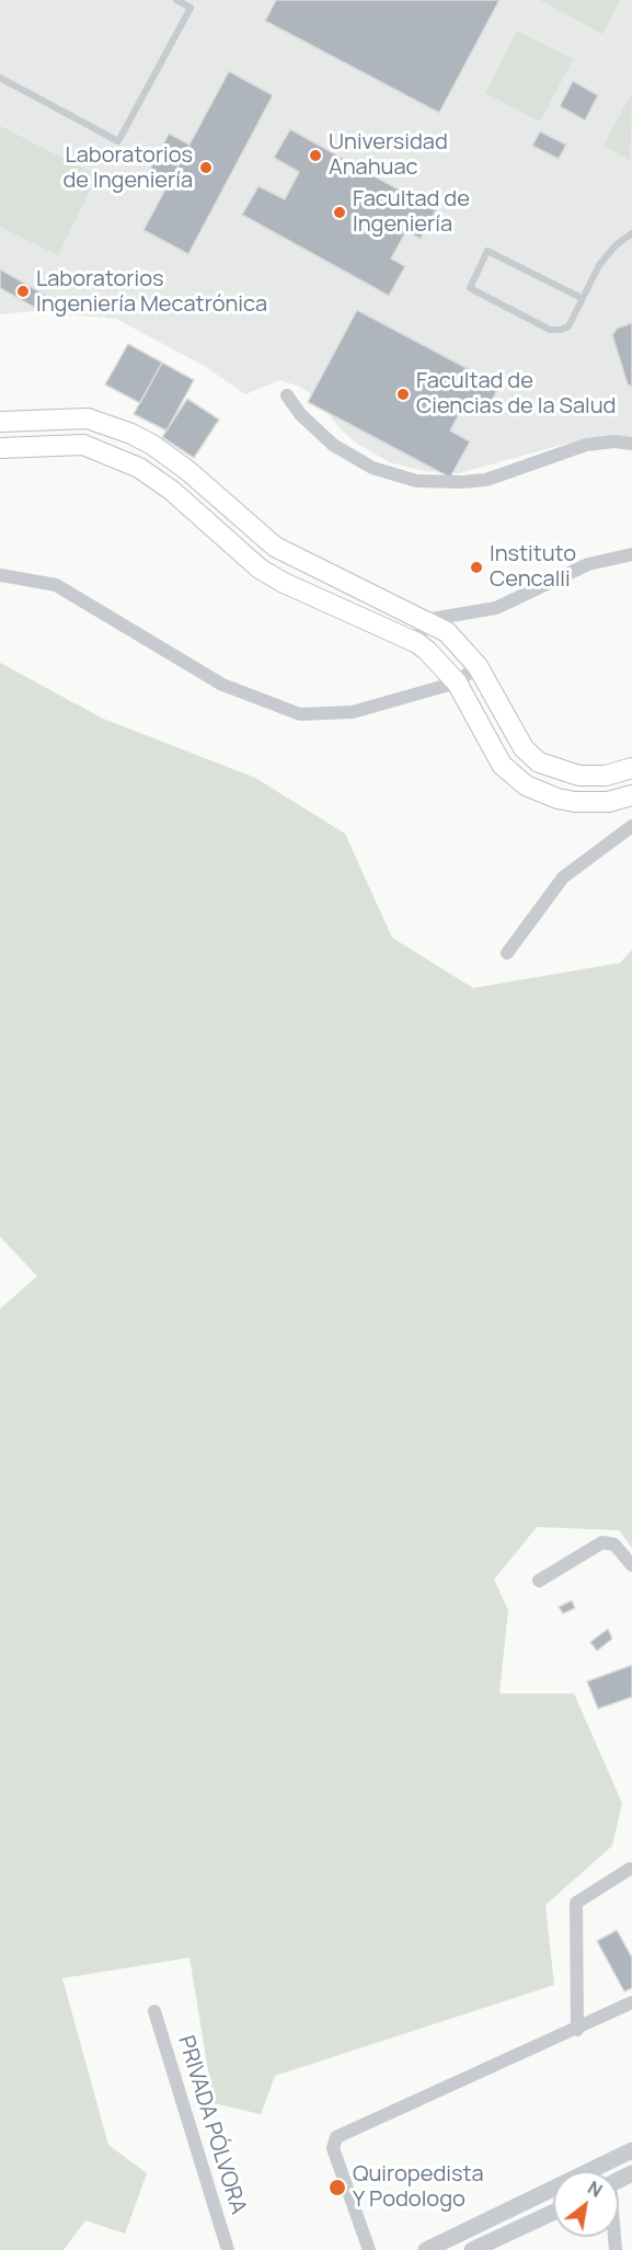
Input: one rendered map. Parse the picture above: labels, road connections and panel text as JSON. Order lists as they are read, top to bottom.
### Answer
{
  "streets": {
    "street": ["PRIVADA PÓLVORA"]
  },
  "places": [
    "Universidad Anahuac",
    "Laboratorios de Ingeniería",
    "Facultad de Ingeniería",
    "Laboratorios Ingeniería Mecatrónica",
    "Facultad de Ciencias de la Salud",
    "Instituto Cencalli",
    "Quiropedista Y Podologo"
  ],
  "north": "top right"
}
